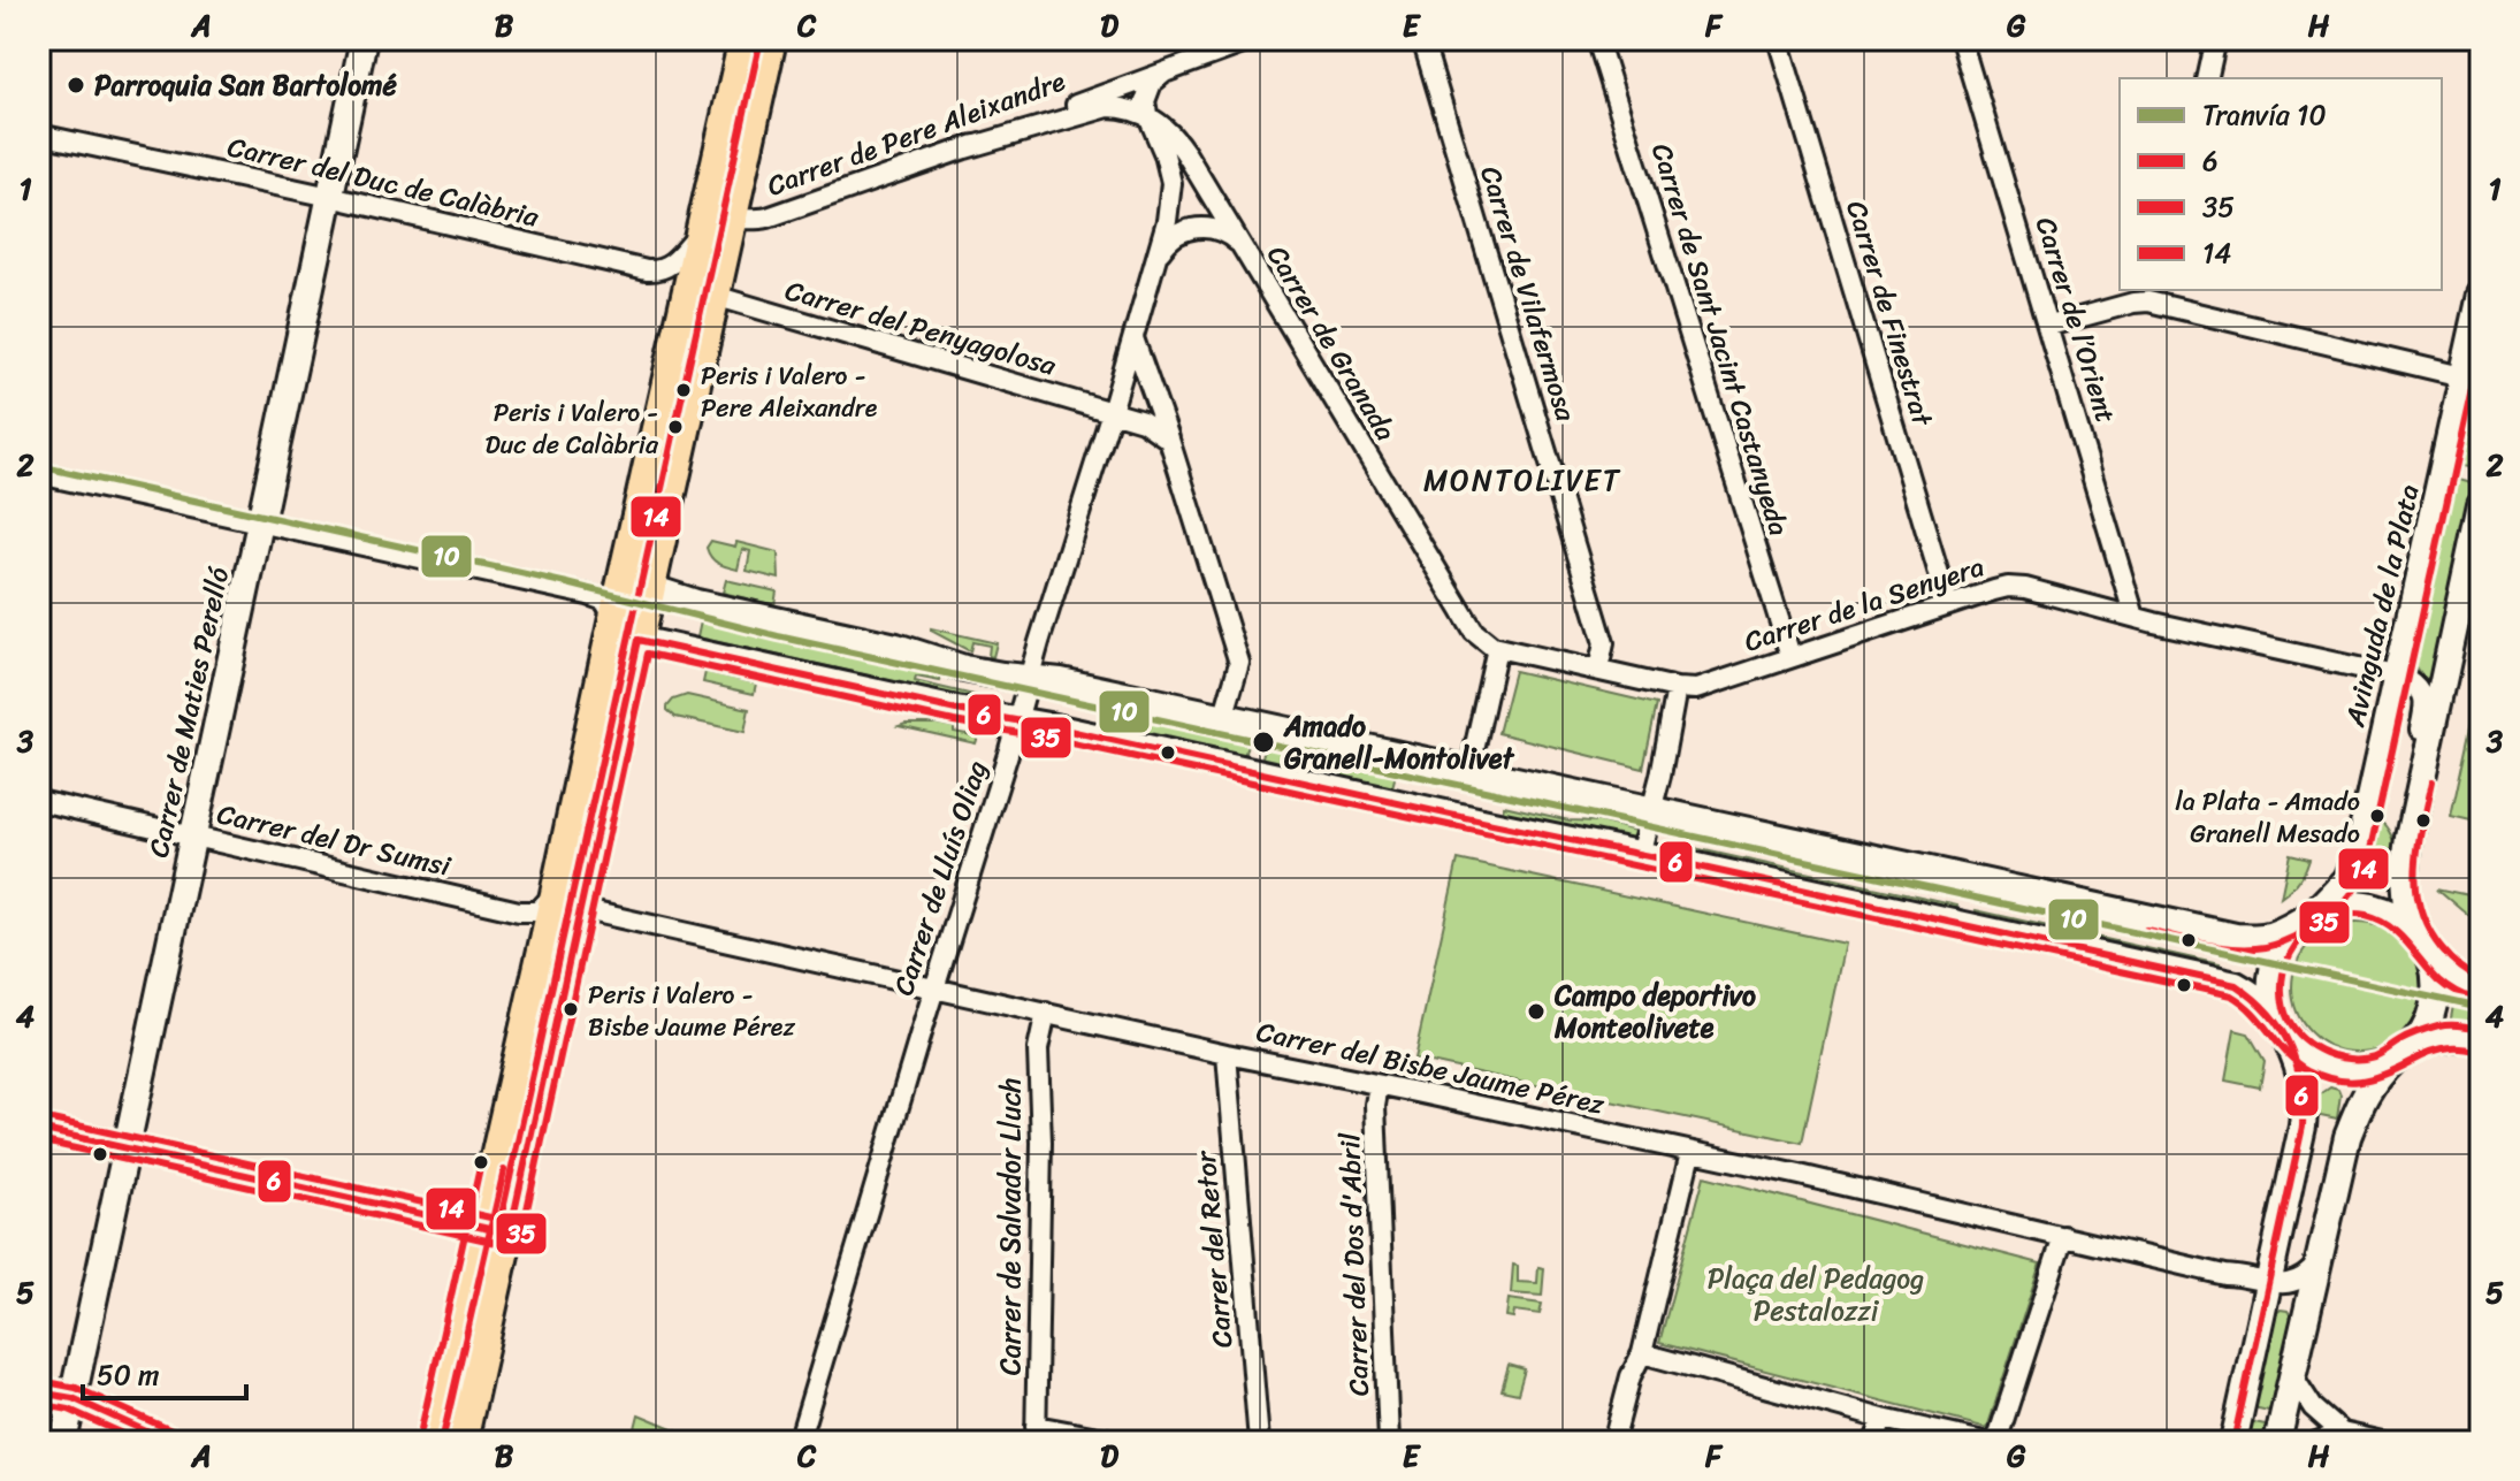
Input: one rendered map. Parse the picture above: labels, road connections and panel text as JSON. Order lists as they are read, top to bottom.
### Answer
{
  "streets": {
    "main road": ["Avinguda de la Plata", "Carrer de Maties Perelló"],
    "street": [
      "Carrer de Pere Aleixandre",
      "Carrer del Duc de Calàbria",
      "Carrer de Vilafermosa",
      "Carrer de Finestrat",
      "Carrer de l’Orient",
      "Carrer del Penyagolosa",
      "Carrer de Sant Jacint Castanyeda",
      "Carrer de Granada",
      "Carrer de la Senyera",
      "Carrer del Dr Sumsi",
      "Carrer de Lluís Oliag",
      "Carrer del Bisbe Jaume Pérez",
      "Carrer de Salvador Lluch",
      "Carrer del Retor",
      "Carrer del Dos d'Abril"
    ]
  },
  "crossings": [
    ["Carrer de Pere Aleixandre", "Carrer del Duc de Calàbria"],
    ["Carrer del Duc de Calàbria", "Carrer de Maties Perelló"],
    ["Carrer de Vilafermosa", "Carrer de la Senyera"],
    ["Carrer de Finestrat", "Carrer de la Senyera"],
    ["Carrer de l’Orient", "Carrer de la Senyera"],
    ["Carrer del Penyagolosa", "Carrer de Lluís Oliag"],
    ["Carrer de Sant Jacint Castanyeda", "Carrer de la Senyera"],
    ["Carrer de Granada", "Carrer de la Senyera"],
    ["Carrer de Granada", "Carrer de Lluís Oliag"],
    ["Carrer de la Senyera", "Avinguda de la Plata"],
    ["Carrer de Maties Perelló", "Carrer del Dr Sumsi"],
    ["Carrer de Lluís Oliag", "Carrer del Bisbe Jaume Pérez"],
    ["Carrer del Bisbe Jaume Pérez", "Carrer de Salvador Lluch"],
    ["Carrer del Bisbe Jaume Pérez", "Carrer del Retor"],
    ["Carrer del Bisbe Jaume Pérez", "Carrer del Dos d'Abril"]
  ],
  "districts": ["MONTOLIVET"],
  "parks": ["Plaça del Pedagog Pestalozzi"],
  "places": [
    "Parroquia San Bartolomé",
    "Peris i Valero - Pere Aleixandre",
    "Peris i Valero - Duc de Calàbria",
    "Amado Granell-Montolivet",
    "la Plata - Amado Granell Mesado",
    "Peris i Valero - Bisbe Jaume Pérez",
    "Campo deportivo Monteolivete"
  ],
  "lines": [
    "transit line 14",
    "tram line 10",
    "transit line 6",
    "transit line 35"
  ],
  "legend": [
    "Tranvía 10",
    "6",
    "35",
    "14"
  ],
  "scale_bar": "50 m",
  "grid": {
    "columns": [
      "A",
      "B",
      "C",
      "D",
      "E",
      "F",
      "G",
      "H"
    ],
    "rows": [
      "1",
      "2",
      "3",
      "4",
      "5"
    ]
  }
}
